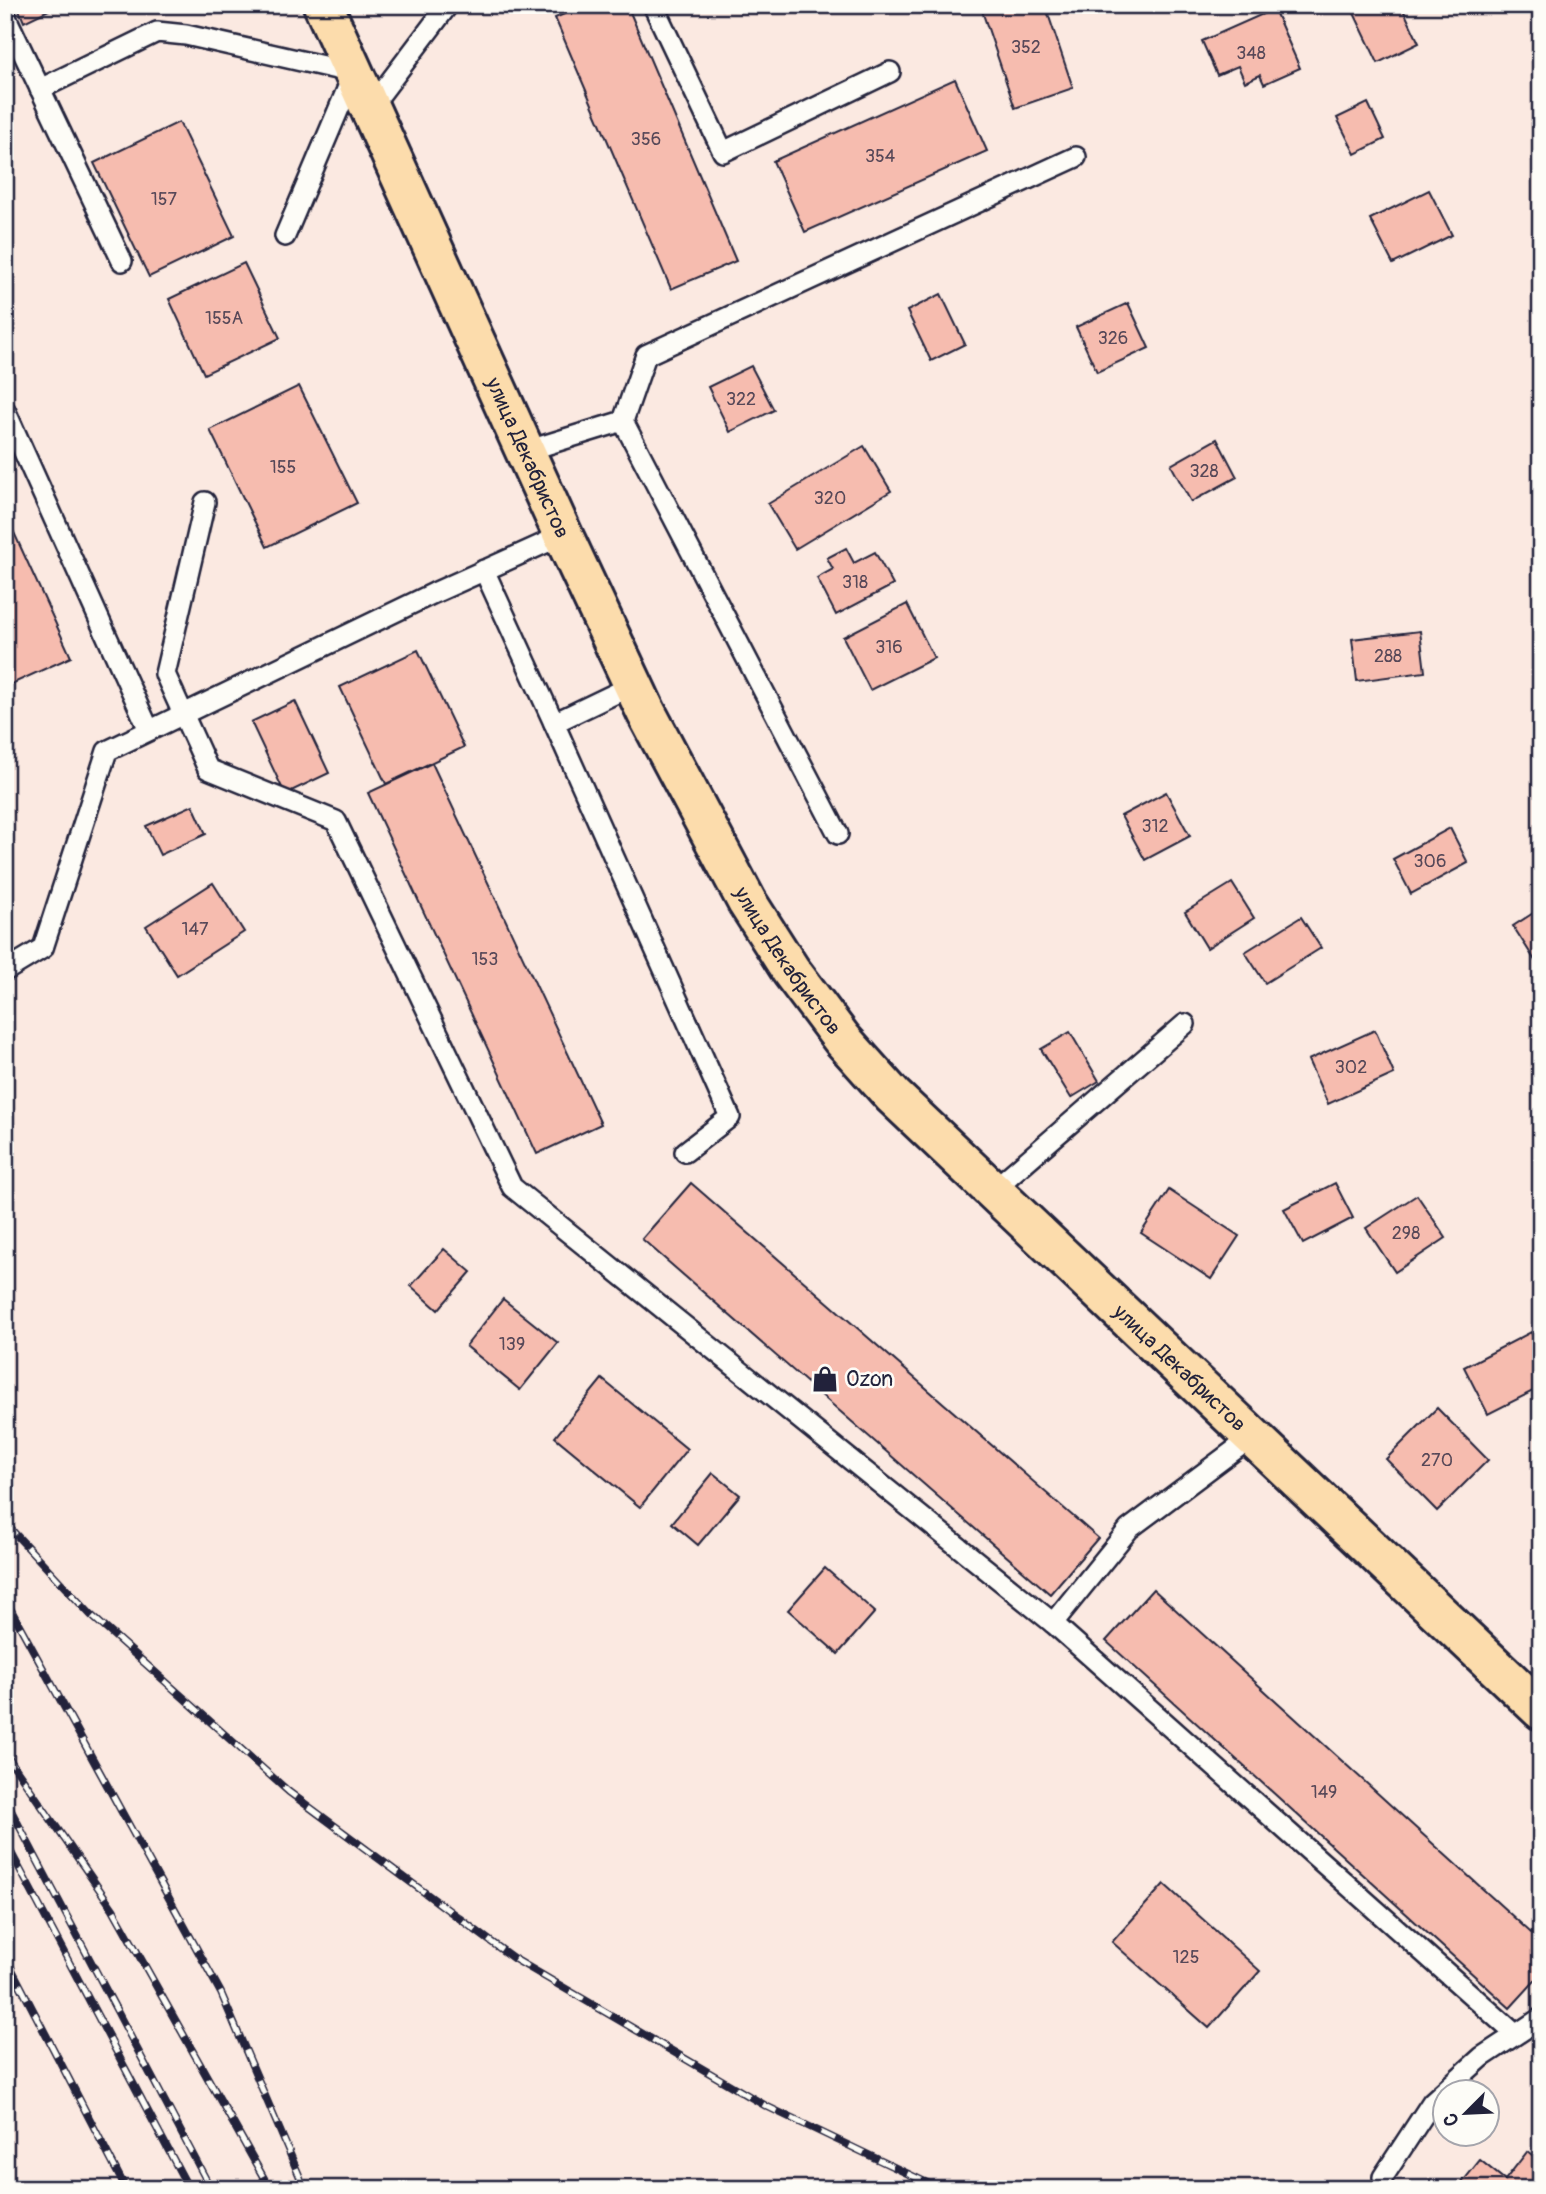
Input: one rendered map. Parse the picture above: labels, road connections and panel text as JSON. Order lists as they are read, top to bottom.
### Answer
{
  "streets": {
    "main road": ["улица Декабристов"]
  },
  "places": {
    "shop": ["Ozon"]
  },
  "house_numbers": [
    "352",
    "348",
    "356",
    "354",
    "157",
    "155А",
    "326",
    "322",
    "155",
    "328",
    "320",
    "318",
    "316",
    "288",
    "312",
    "306",
    "147",
    "153",
    "302",
    "298",
    "139",
    "270",
    "149",
    "125"
  ],
  "north": "bottom left"
}
